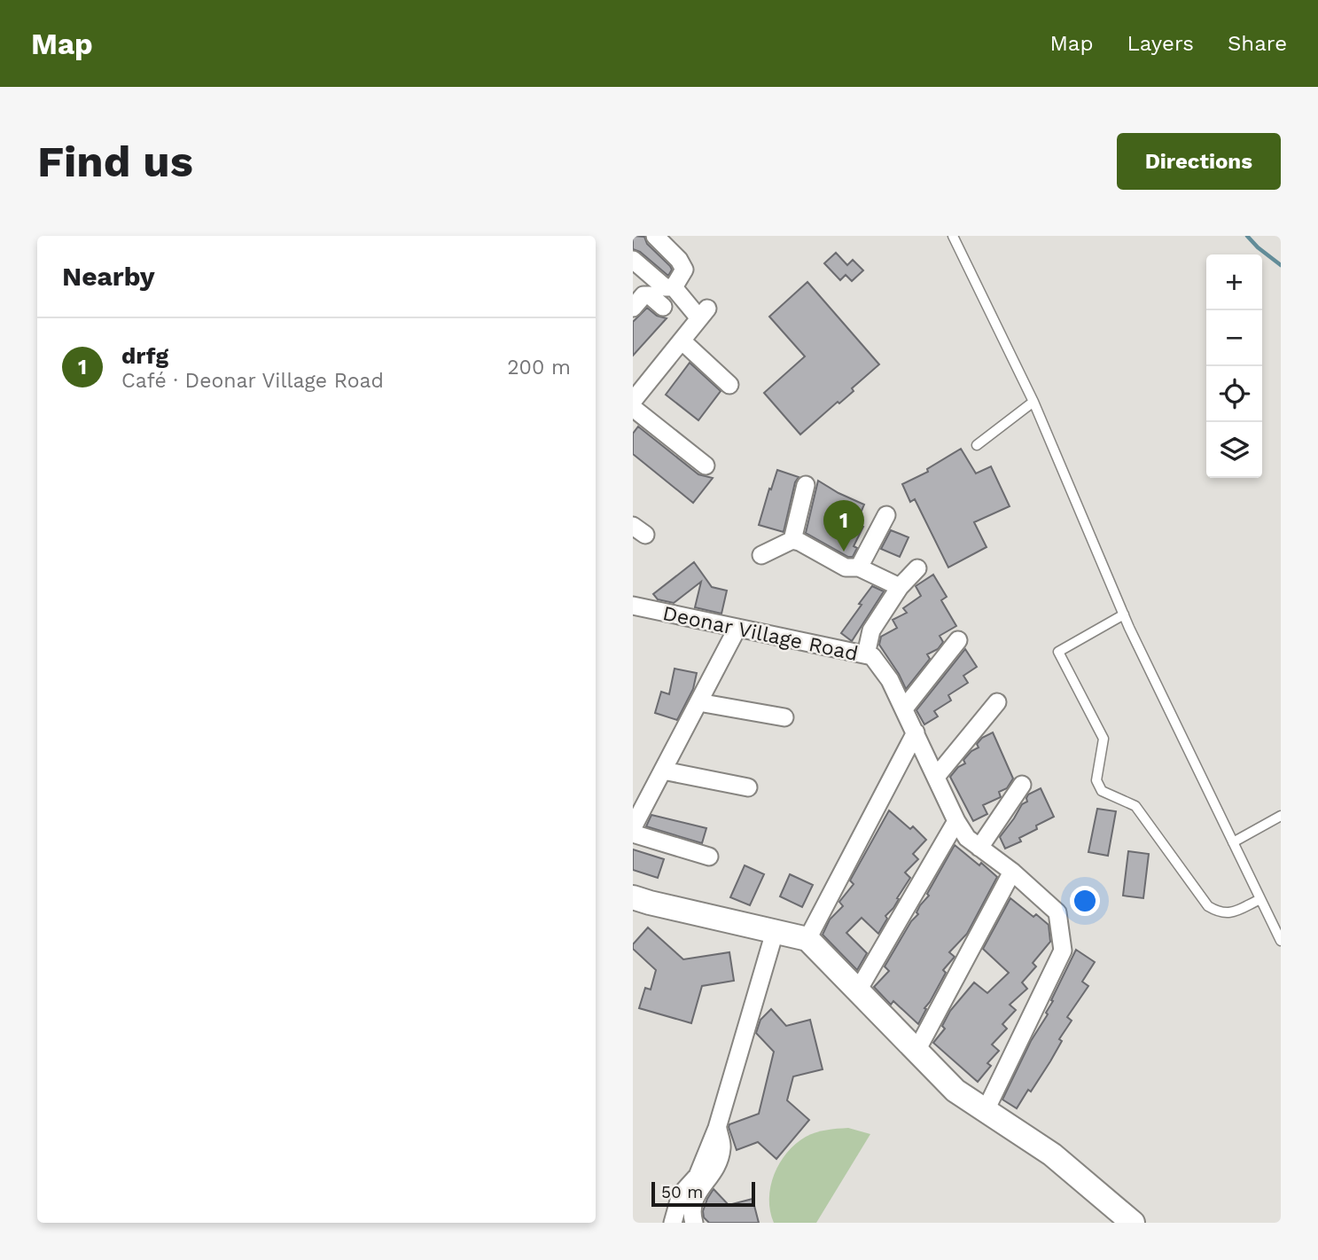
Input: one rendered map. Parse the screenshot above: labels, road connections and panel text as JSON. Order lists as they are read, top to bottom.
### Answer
{
  "streets": {
    "street": ["Deonar Village Road"]
  },
  "scale_bar": "50 m",
  "page": {
    "header": "Map",
    "nav": ["Map", "Layers", "Share"],
    "buttons": "Directions",
    "title": "Find us",
    "heading": "Nearby",
    "map_buttons": ["+", "−"],
    "list": [
      {
        "mark": "1",
        "name": "drfg",
        "note": "Café · Deonar Village Road",
        "value": "200 m"
      }
    ],
    "pins": "1",
    "scale": "50 m"
  }
}
